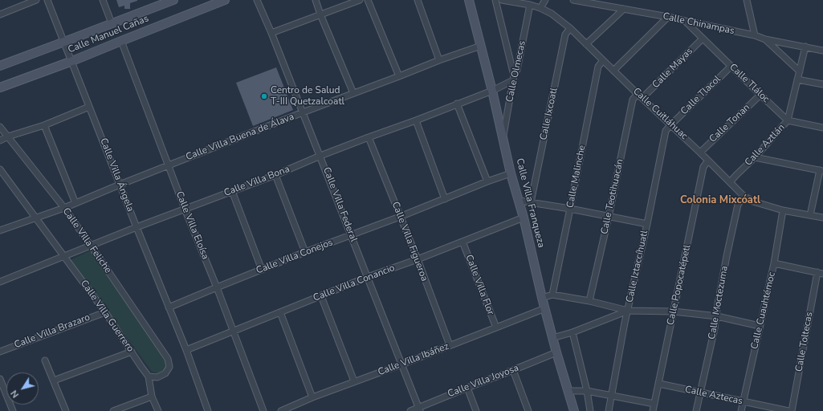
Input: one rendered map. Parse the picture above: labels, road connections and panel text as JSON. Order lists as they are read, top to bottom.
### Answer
{
  "streets": {
    "street": [
      "Calle Chinampas",
      "Calle Manuel Cañas",
      "Calle Mayas",
      "Calle Olmecas",
      "Calle Tláloc",
      "Calle Tlacol",
      "Calle Ixcoatl",
      "Calle Cuitláhuac",
      "Calle Tonan",
      "Calle Villa Buena de Álava",
      "Calle Aztlán",
      "Calle Villa Ángela",
      "Calle Malinche",
      "Calle Villa Bona",
      "Calle Teotihuacán",
      "Calle Villa Franqueza",
      "Calle Villa Federal",
      "Calle Villa Eloísa",
      "Calle Villa Feliche",
      "Calle Villa Figueroa",
      "Calle Villa Conejos",
      "Calle Iztaccíhuatl",
      "Calle Villa Conancio",
      "Calle Villa Flor",
      "Calle Popocatépetl",
      "Calle Moctezuma",
      "Calle Cuauhtémoc",
      "Calle Villa Guerrero",
      "Calle Villa Brazaro",
      "Calle Toltecas",
      "Calle Villa Ibáñez",
      "Calle Villa Joyosa",
      "Calle Aztecas"
    ]
  },
  "crossings": [
    ["Calle Chinampas", "Calle Tláloc"],
    ["Calle Chinampas", "Calle Aztlán"],
    ["Calle Manuel Cañas", "Calle Villa Ángela"],
    ["Calle Manuel Cañas", "Calle Villa Eloísa"],
    ["Calle Mayas", "Calle Tláloc"],
    ["Calle Mayas", "Calle Cuitláhuac"],
    ["Calle Olmecas", "Calle Cuitláhuac"],
    ["Calle Olmecas", "Calle Villa Bona"],
    ["Calle Olmecas", "Calle Villa Franqueza"],
    ["Calle Tláloc", "Calle Tlacol"],
    ["Calle Tláloc", "Calle Tonan"],
    ["Calle Tláloc", "Calle Aztlán"],
    ["Calle Tlacol", "Calle Cuitláhuac"],
    ["Calle Tlacol", "Calle Iztaccíhuatl"],
    ["Calle Ixcoatl", "Calle Cuitláhuac"],
    ["Calle Cuitláhuac", "Calle Tonan"],
    ["Calle Cuitláhuac", "Calle Aztlán"],
    ["Calle Cuitláhuac", "Calle Malinche"],
    ["Calle Cuitláhuac", "Calle Teotihuacán"],
    ["Calle Cuitláhuac", "Calle Iztaccíhuatl"],
    ["Calle Cuitláhuac", "Calle Popocatépetl"],
    ["Calle Cuitláhuac", "Calle Moctezuma"],
    ["Calle Cuitláhuac", "Calle Cuauhtémoc"],
    ["Calle Villa Buena de Álava", "Calle Villa Ángela"],
    ["Calle Villa Buena de Álava", "Calle Villa Franqueza"],
    ["Calle Villa Buena de Álava", "Calle Villa Federal"],
    ["Calle Villa Buena de Álava", "Calle Villa Eloísa"],
    ["Calle Villa Buena de Álava", "Calle Villa Feliche"],
    ["Calle Villa Ángela", "Calle Villa Bona"],
    ["Calle Villa Ángela", "Calle Villa Conejos"],
    ["Calle Villa Ángela", "Calle Villa Conancio"],
    ["Calle Villa Bona", "Calle Villa Franqueza"],
    ["Calle Villa Bona", "Calle Villa Federal"],
    ["Calle Villa Bona", "Calle Villa Eloísa"],
    ["Calle Villa Bona", "Calle Villa Feliche"],
    ["Calle Villa Bona", "Calle Villa Figueroa"],
    ["Calle Villa Bona", "Calle Villa Guerrero"],
    ["Calle Villa Franqueza", "Calle Villa Conejos"],
    ["Calle Villa Franqueza", "Calle Villa Conancio"],
    ["Calle Villa Franqueza", "Calle Villa Ibáñez"],
    ["Calle Villa Franqueza", "Calle Villa Joyosa"],
    ["Calle Villa Federal", "Calle Villa Conejos"],
    ["Calle Villa Federal", "Calle Villa Conancio"],
    ["Calle Villa Federal", "Calle Villa Ibáñez"],
    ["Calle Villa Federal", "Calle Villa Joyosa"],
    ["Calle Villa Eloísa", "Calle Villa Conejos"],
    ["Calle Villa Eloísa", "Calle Villa Conancio"],
    ["Calle Villa Feliche", "Calle Villa Guerrero"],
    ["Calle Villa Figueroa", "Calle Villa Conejos"],
    ["Calle Villa Figueroa", "Calle Villa Conancio"],
    ["Calle Villa Figueroa", "Calle Villa Ibáñez"],
    ["Calle Villa Conancio", "Calle Villa Flor"],
    ["Calle Villa Flor", "Calle Villa Ibáñez"],
    ["Calle Popocatépetl", "Calle Aztecas"],
    ["Calle Moctezuma", "Calle Aztecas"],
    ["Calle Cuauhtémoc", "Calle Aztecas"],
    ["Calle Villa Guerrero", "Calle Villa Brazaro"]
  ],
  "districts": ["Colonia Mixcóatl"],
  "places": ["Centro de Salud T-III Quetzalcoatl"],
  "north": "bottom left"
}
